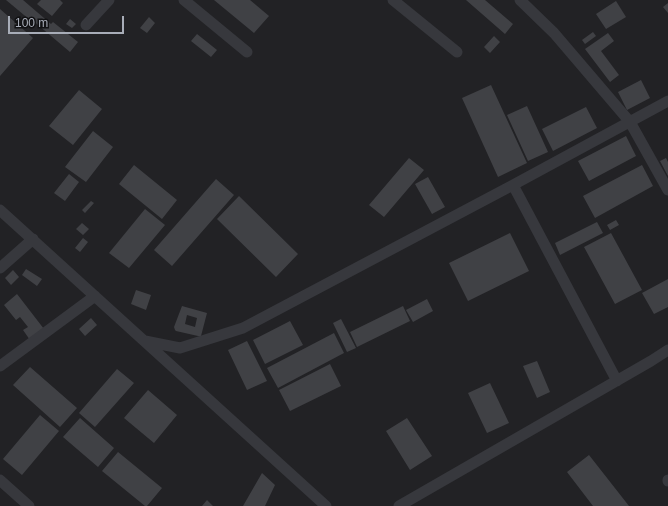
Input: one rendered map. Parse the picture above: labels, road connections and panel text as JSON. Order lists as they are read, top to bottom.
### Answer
{
  "scale_bar": "100 m"
}
